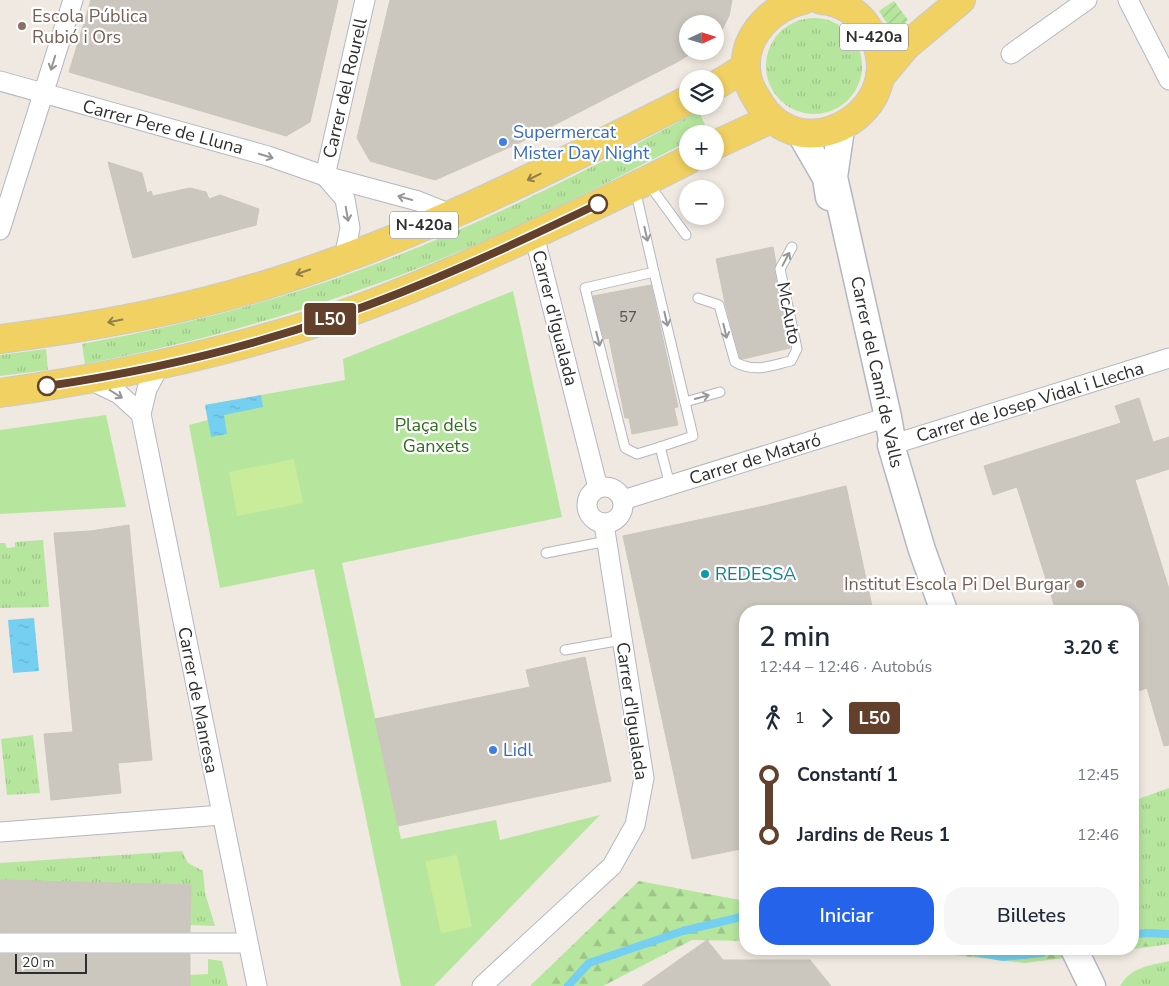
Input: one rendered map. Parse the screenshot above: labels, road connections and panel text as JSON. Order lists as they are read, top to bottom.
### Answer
{
  "streets": {
    "main road": ["N-420a", "Carrer del Camí de Valls"],
    "street": [
      "Carrer del Rourell",
      "Carrer Pere de Lluna",
      "Carrer d'Igualada",
      "Carrer de Josep Vidal i Llecha",
      "Carrer de Mataró",
      "Carrer de Manresa"
    ],
    "lane": ["McAuto"]
  },
  "crossings": [
    ["N-420a", "Carrer Pere de Lluna"],
    ["N-420a", "Carrer del Camí de Valls"],
    ["Carrer del Rourell", "Carrer Pere de Lluna"],
    ["Carrer d'Igualada", "Carrer de Mataró"],
    ["Carrer del Camí de Valls", "Carrer de Josep Vidal i Llecha"],
    ["Carrer del Camí de Valls", "Carrer de Mataró"]
  ],
  "parks": ["Plaça dels Ganxets"],
  "places": [
    "Escola Pública Rubió i Ors",
    "Supermercat Mister Day Night",
    "REDESSA",
    "Institut Escola Pi Del Burgar",
    "Lidl"
  ],
  "lines": ["bus line L50"],
  "house_numbers": ["57"],
  "scale_bar": "20 m",
  "north": "right",
  "page": {
    "on_map": "L50",
    "map_buttons": ["+", "−"],
    "heading": ["2 min", "12:44 – 12:46 · Autobús", "3.20 €"],
    "legs": ["1", "L50"],
    "list": [
      {
        "name": "Constantí 1",
        "value": "12:45"
      },
      {
        "name": "Jardins de Reus 1",
        "value": "12:46"
      }
    ],
    "buttons": ["Iniciar", "Billetes"],
    "scale": "20 m"
  }
}
